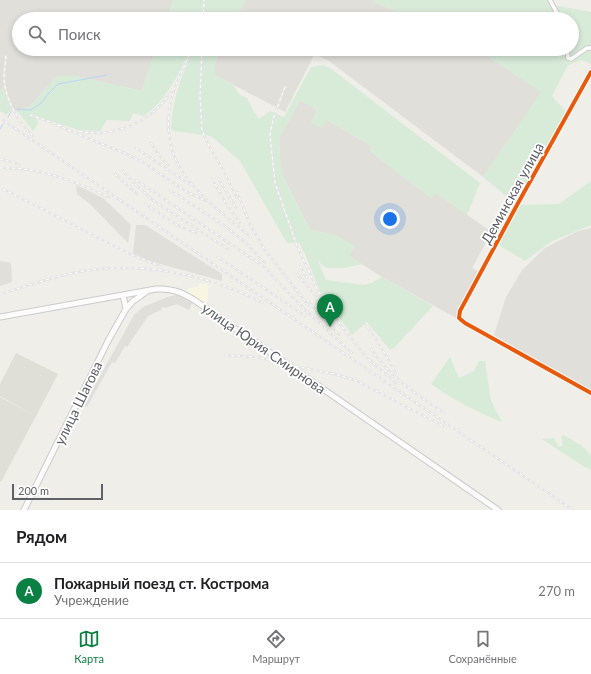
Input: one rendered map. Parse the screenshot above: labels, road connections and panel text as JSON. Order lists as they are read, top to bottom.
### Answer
{
  "streets": {
    "main road": ["улица Юрия Смирнова", "улица Шагова"],
    "street": ["Деминская улица"]
  },
  "crossings": [
    ["улица Юрия Смирнова", "улица Шагова"]
  ],
  "scale_bar": "200 m",
  "page": {
    "search": "Поиск",
    "pins": "A",
    "scale": "200 m",
    "heading": "Рядом",
    "list": [
      {
        "mark": "A",
        "name": "Пожарный поезд ст. Кострома",
        "note": "Учреждение",
        "value": "270 m"
      }
    ],
    "nav": ["Карта", "Маршрут", "Сохранённые"]
  }
}
